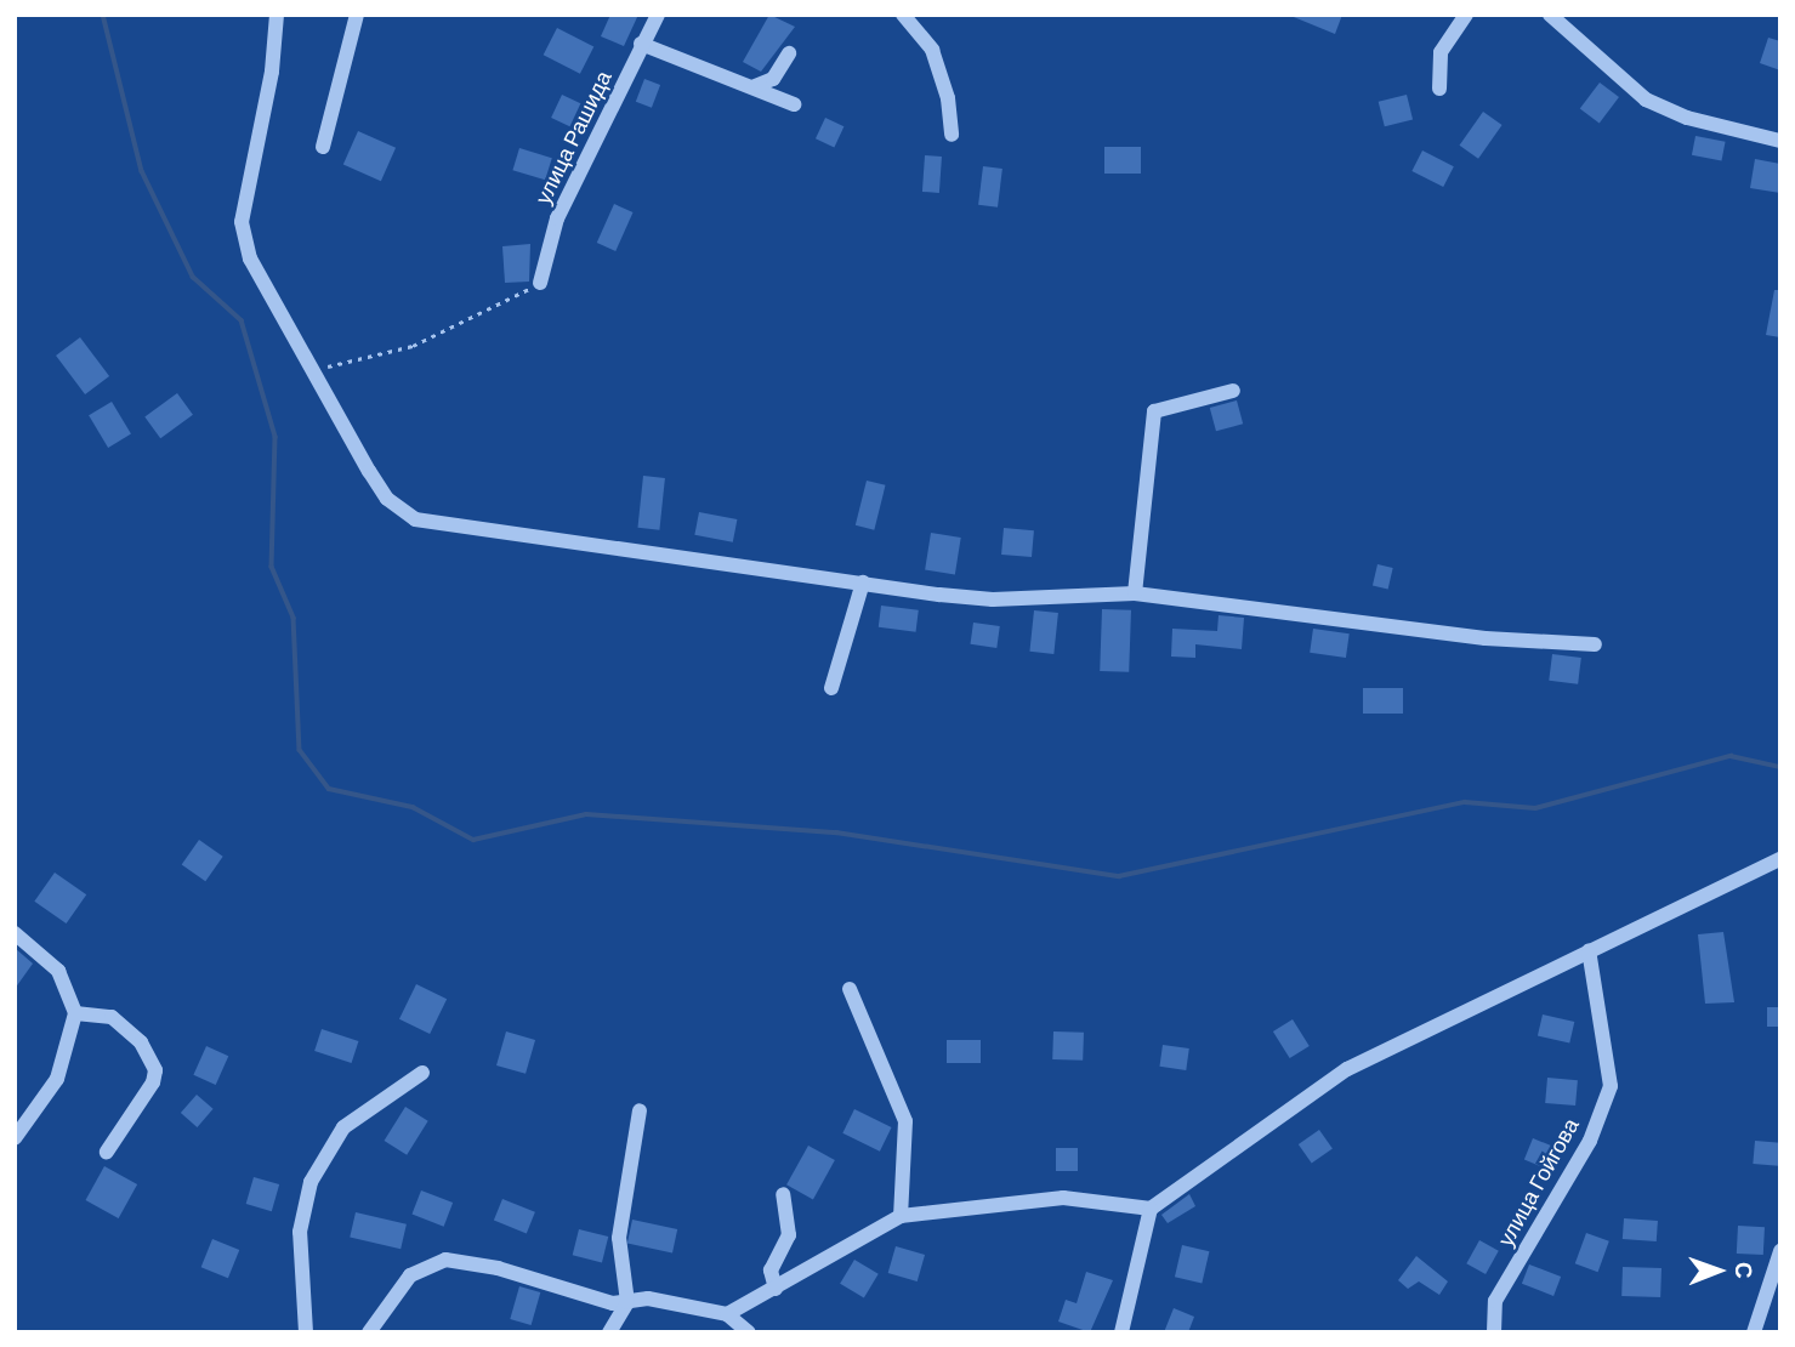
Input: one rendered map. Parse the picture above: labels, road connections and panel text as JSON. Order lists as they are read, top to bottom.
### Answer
{
  "streets": {
    "street": ["улица Рашида", "улица Гойгова"]
  },
  "north": "right"
}
